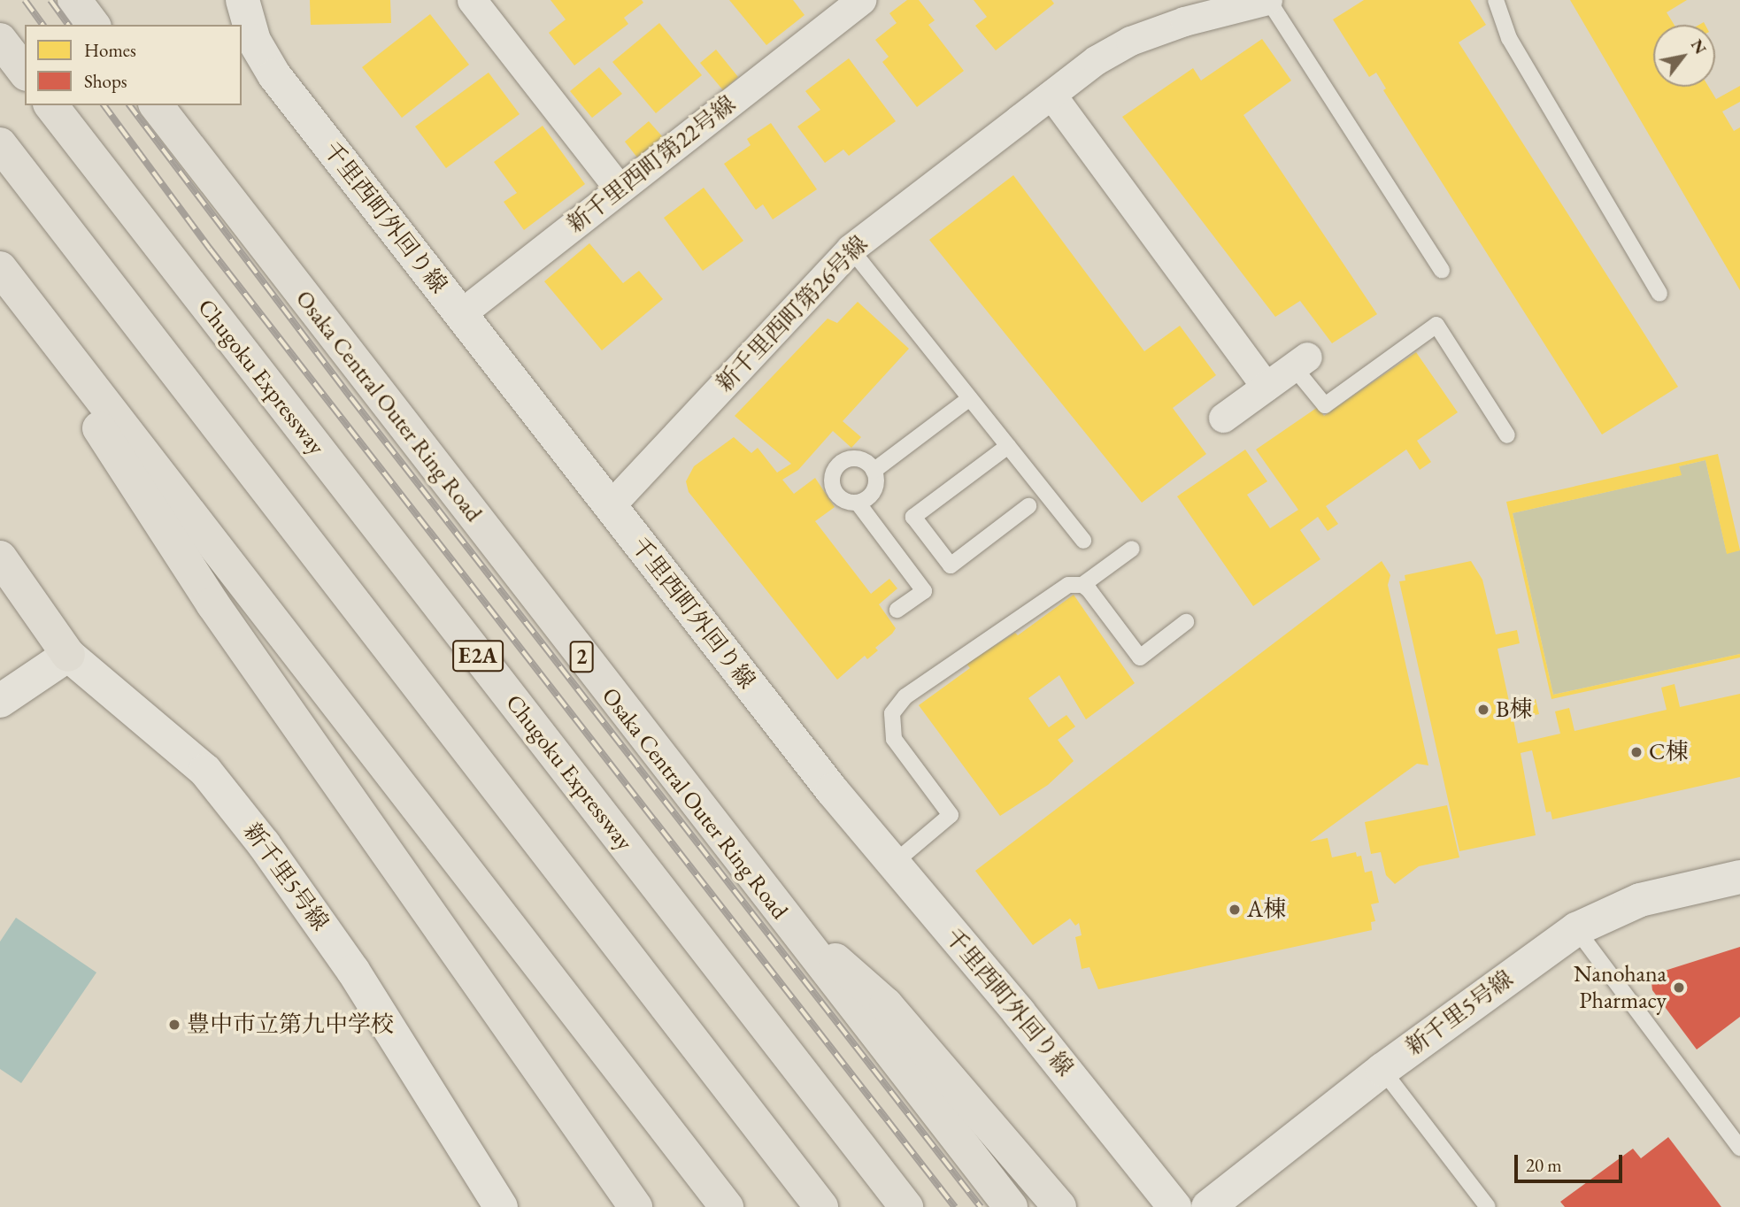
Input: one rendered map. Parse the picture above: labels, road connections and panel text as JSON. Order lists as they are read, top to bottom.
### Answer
{
  "streets": {
    "main road": [
      "Chugoku Expressway",
      "Osaka Central Outer Ring Road",
      "E2A",
      "2"
    ],
    "street": [
      "新千里西町第22号線",
      "千里西町外回り線",
      "新千里西町第26号線",
      "新千里5号線"
    ]
  },
  "crossings": [
    ["新千里西町第22号線", "千里西町外回り線"],
    ["千里西町外回り線", "新千里西町第26号線"]
  ],
  "places": [
    "B棟",
    "C棟",
    "A棟",
    "Nanohana Pharmacy",
    "豊中市立第九中学校"
  ],
  "legend": ["Homes", "Shops"],
  "scale_bar": "20 m",
  "north": "top right"
}
